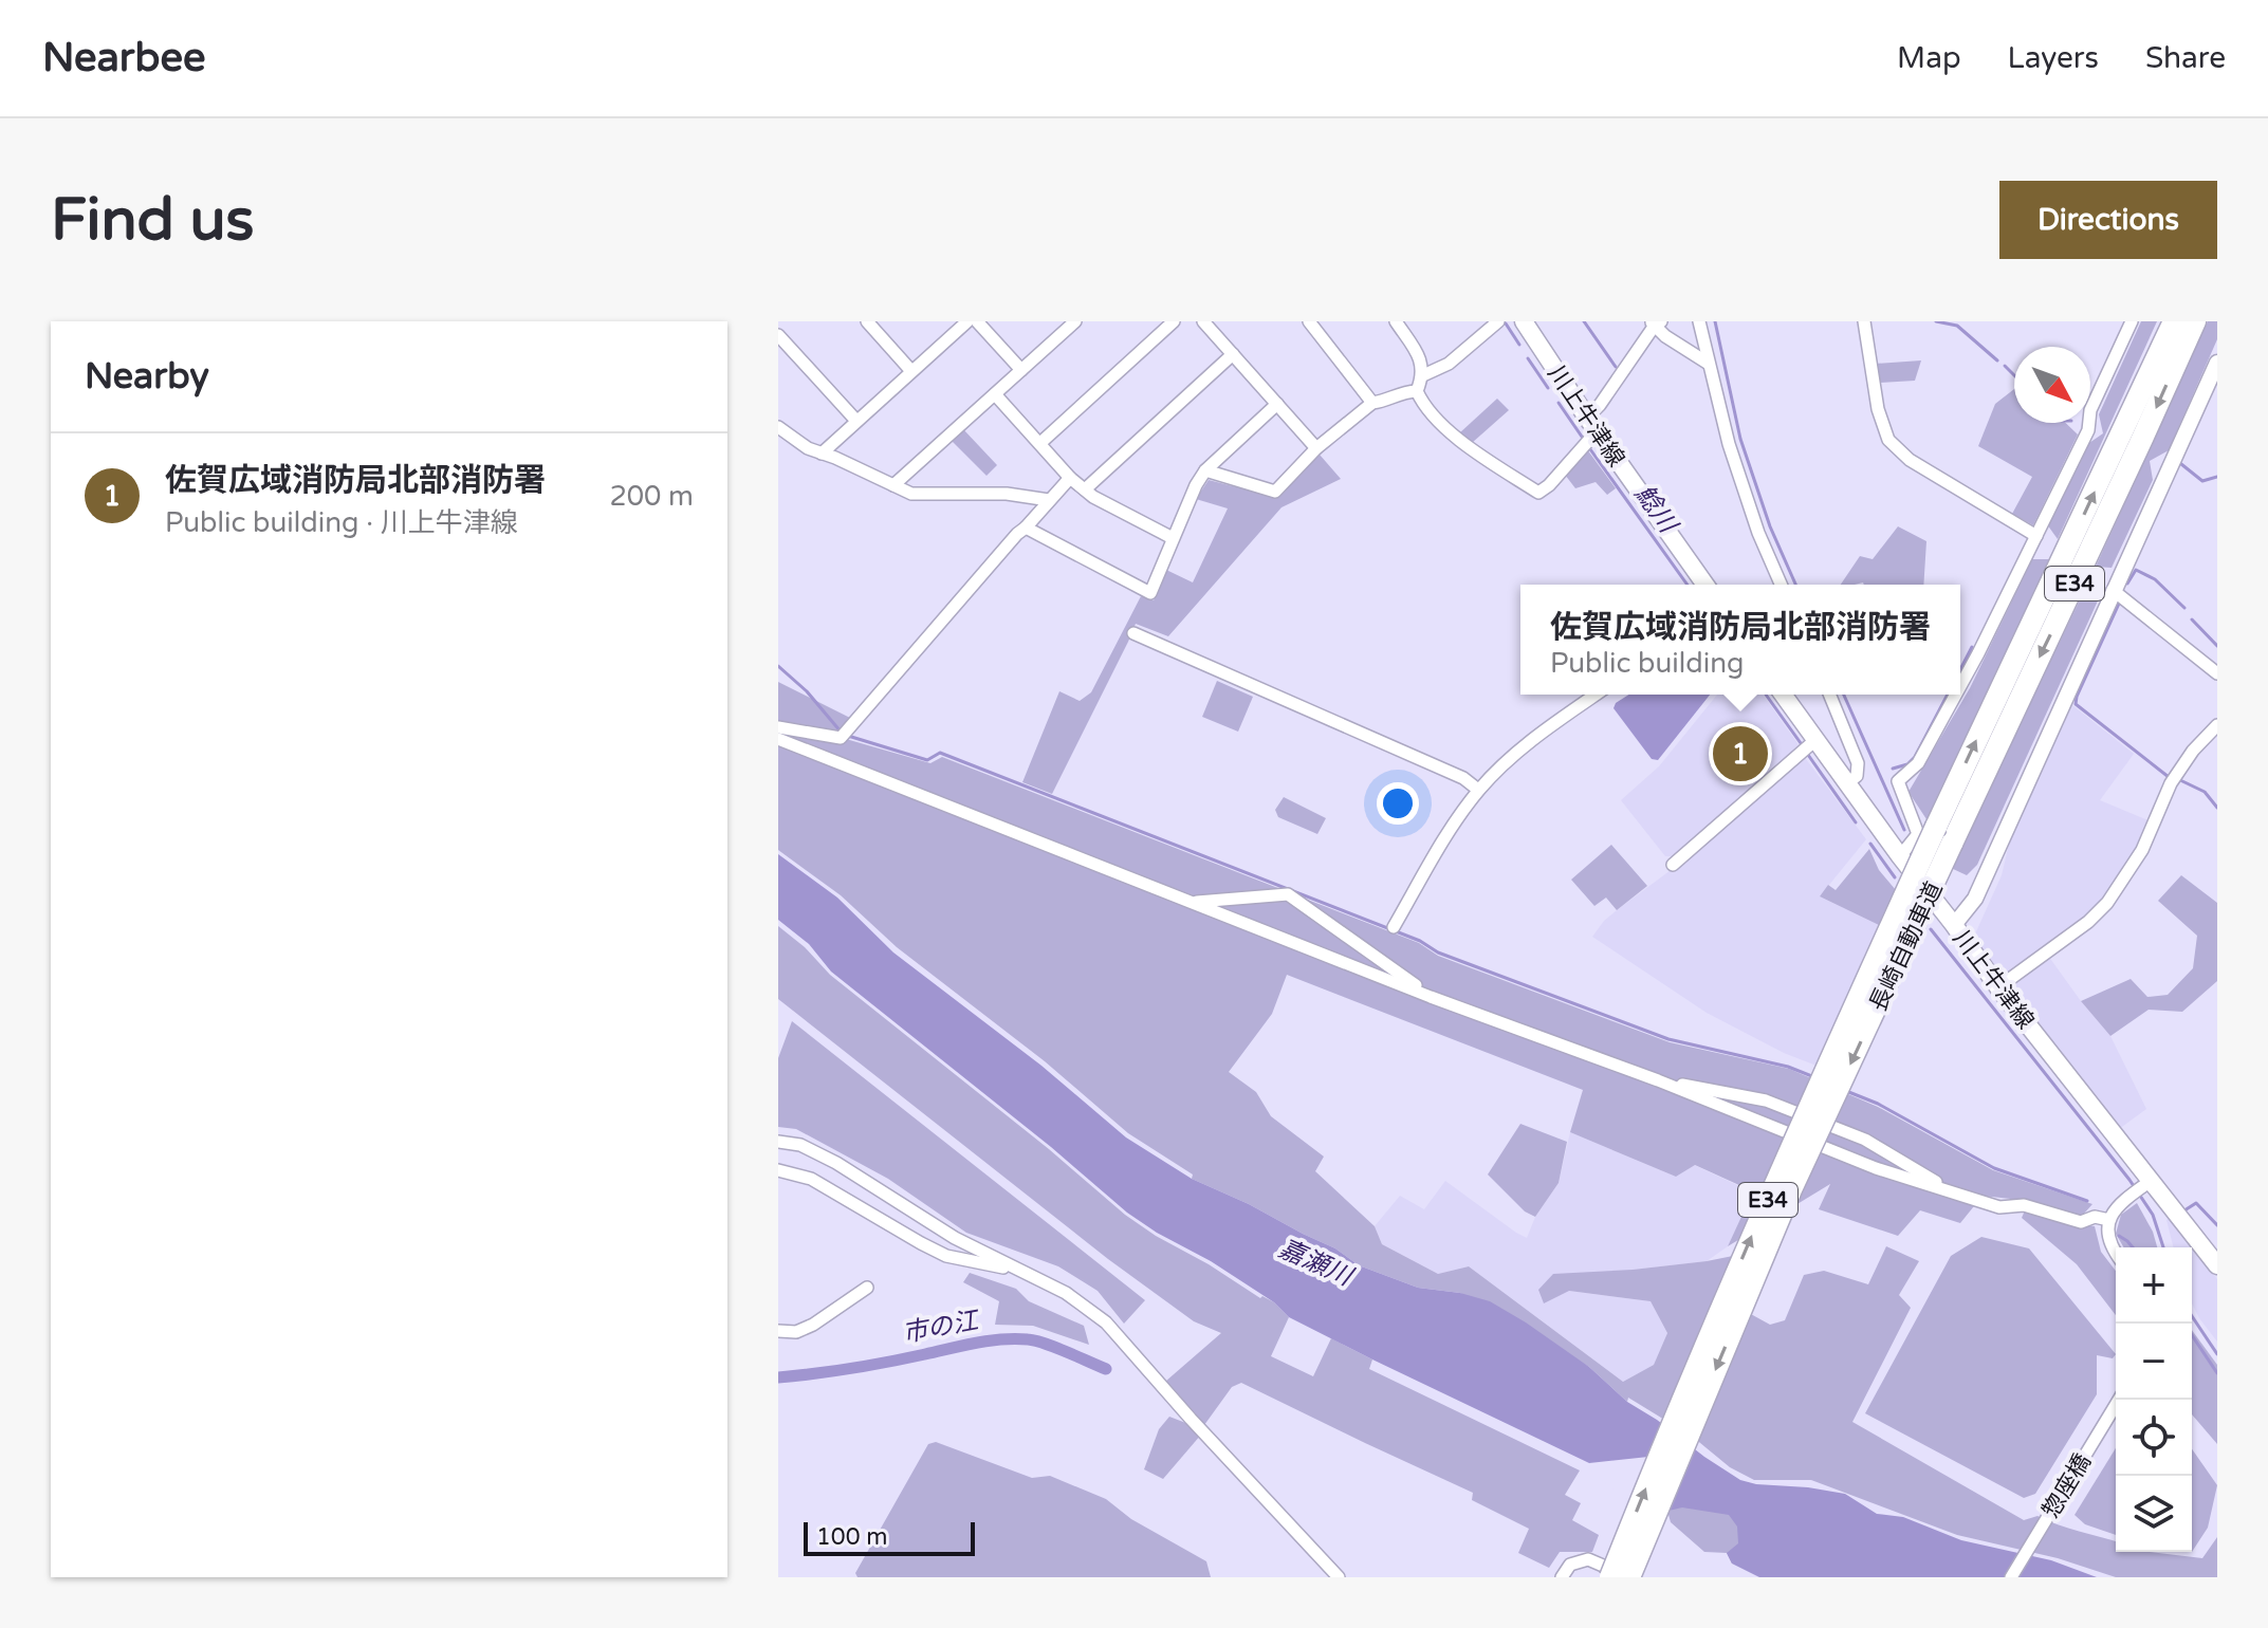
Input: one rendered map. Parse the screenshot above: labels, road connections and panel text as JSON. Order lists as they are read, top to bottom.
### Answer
{
  "streets": {
    "highway": ["E34", "長崎自動車道"],
    "main road": ["川上牛津線"],
    "street": ["惣座橋"]
  },
  "water": ["鯰川", "嘉瀬川", "市の江"],
  "scale_bar": "100 m",
  "north": "bottom right",
  "page": {
    "header": "Nearbee",
    "nav": ["Map", "Layers", "Share"],
    "buttons": "Directions",
    "title": "Find us",
    "heading": "Nearby",
    "list": [
      {
        "mark": "1",
        "name": "佐賀広域消防局北部消防署",
        "note": "Public building · 川上牛津線",
        "value": "200 m"
      }
    ],
    "popup": ["佐賀広域消防局北部消防署", "Public building"],
    "pins": "1",
    "map_buttons": ["+", "−"],
    "scale": "100 m"
  }
}
